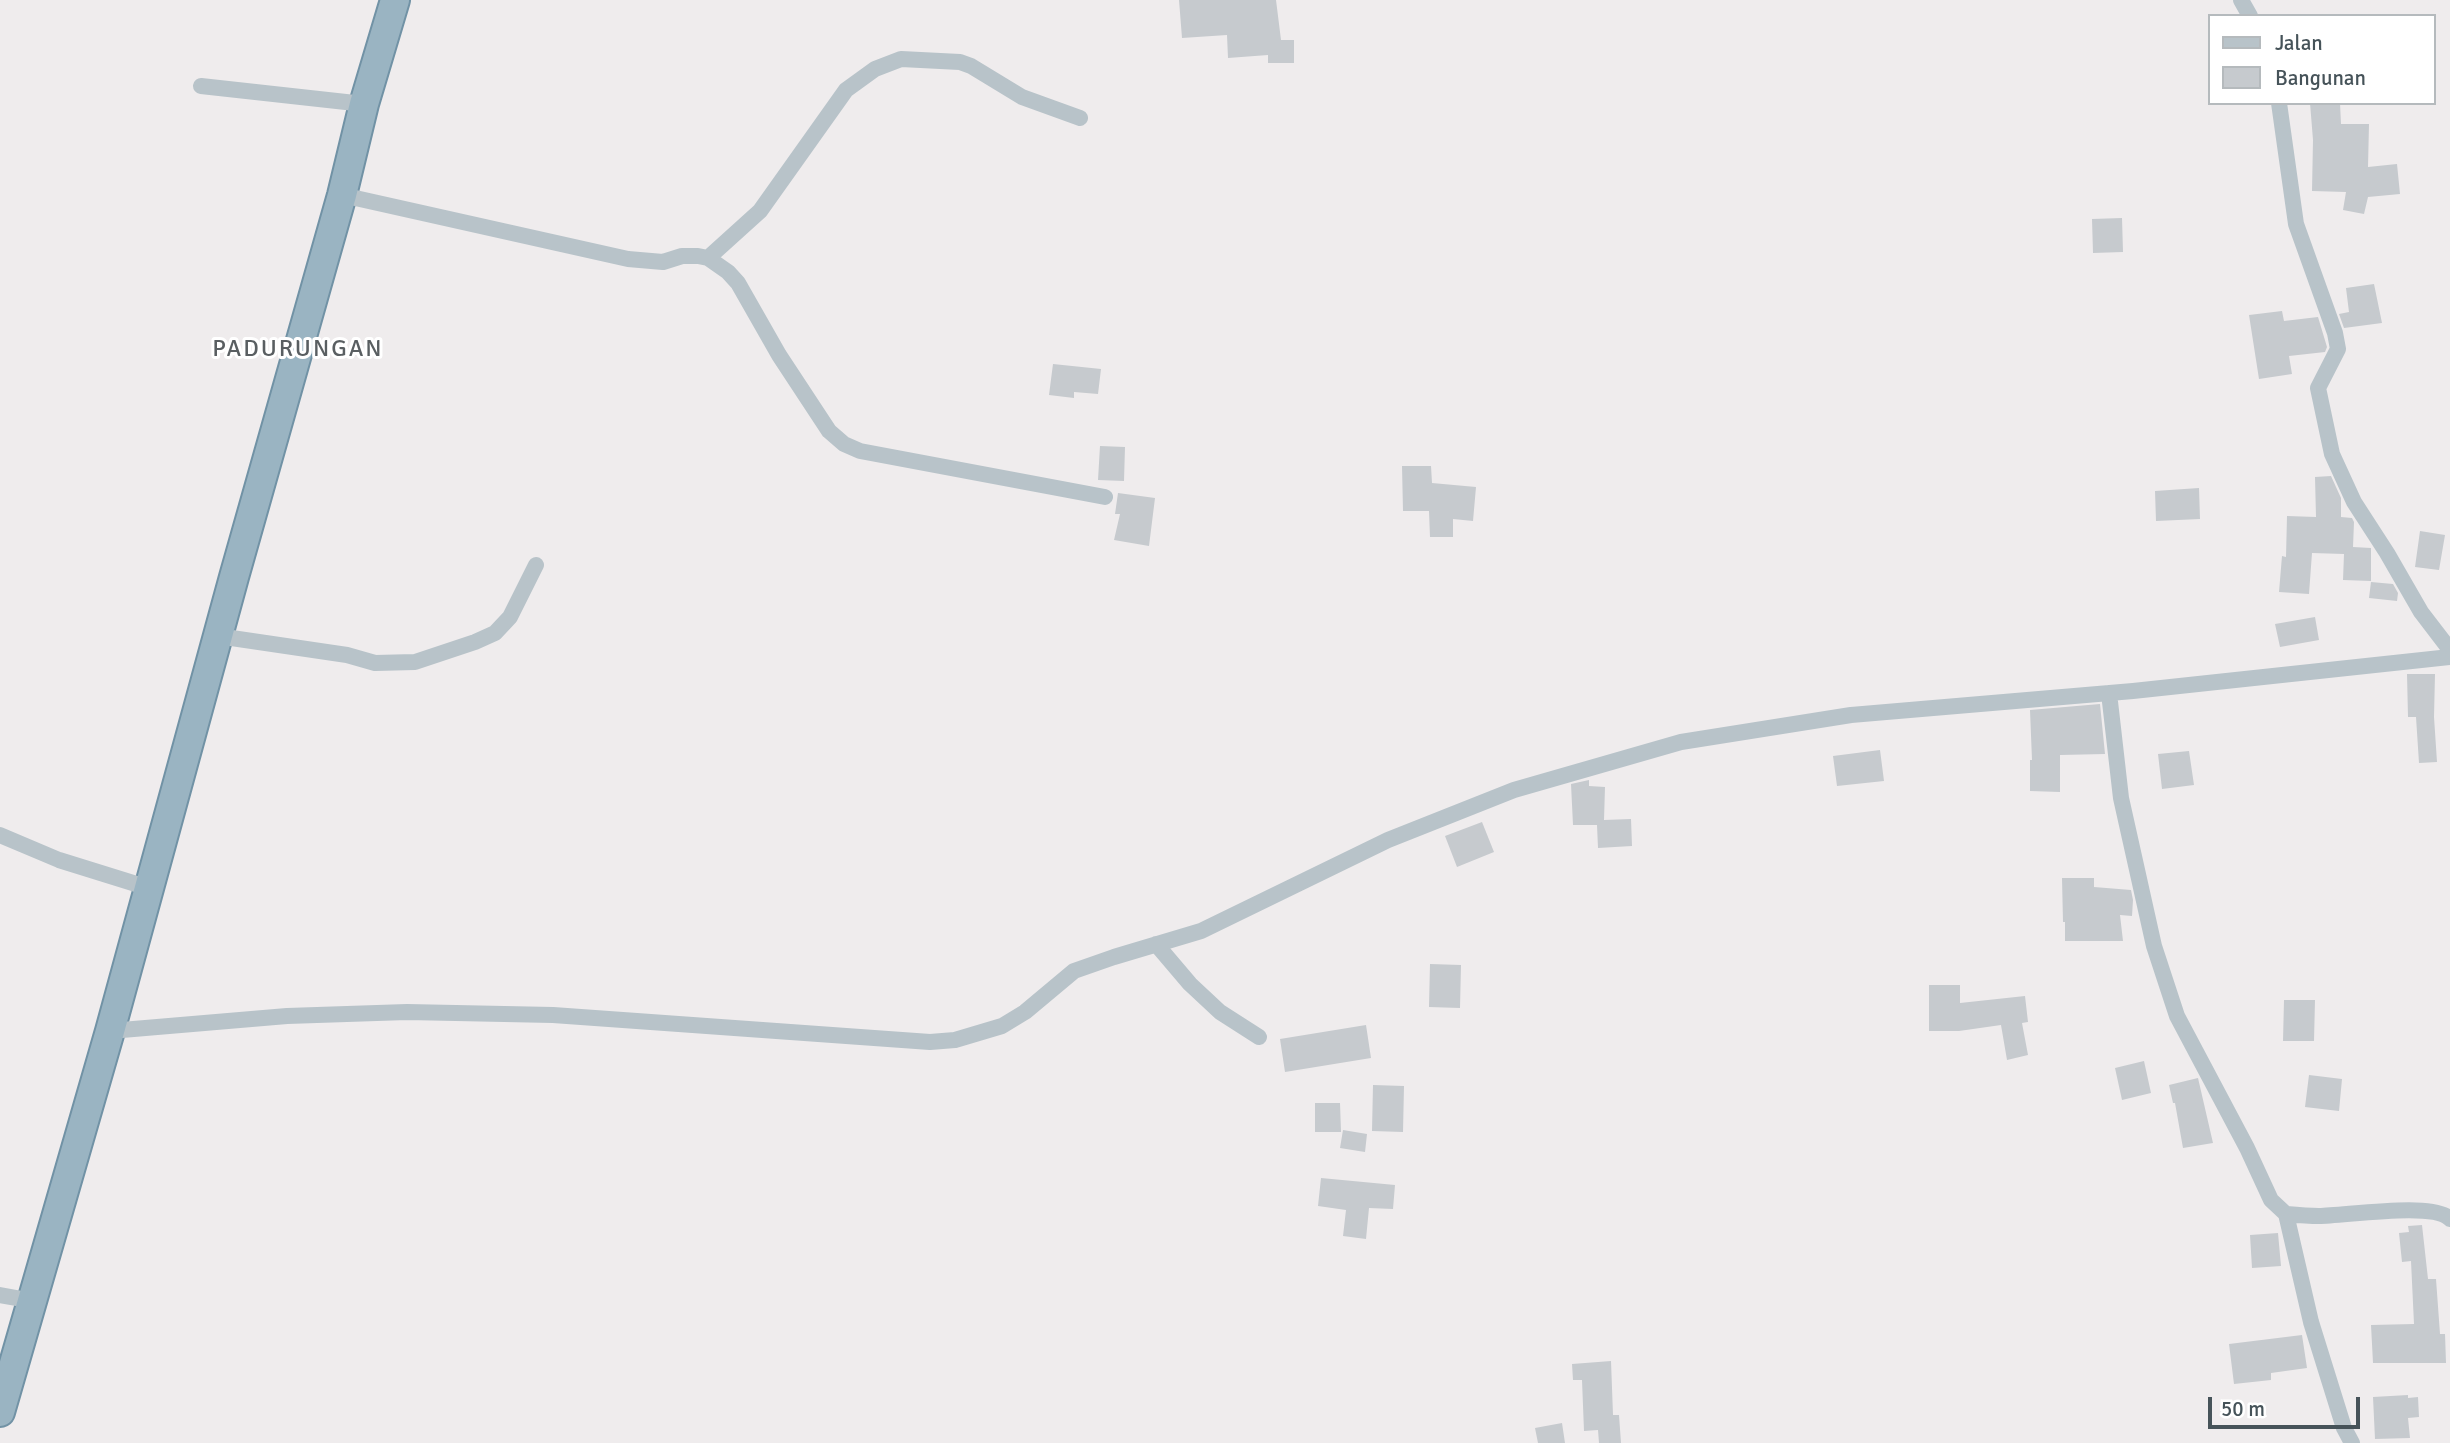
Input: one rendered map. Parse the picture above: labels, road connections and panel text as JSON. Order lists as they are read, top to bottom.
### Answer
{
  "districts": ["PADURUNGAN"],
  "legend": ["Jalan", "Bangunan"],
  "scale_bar": "50 m"
}
